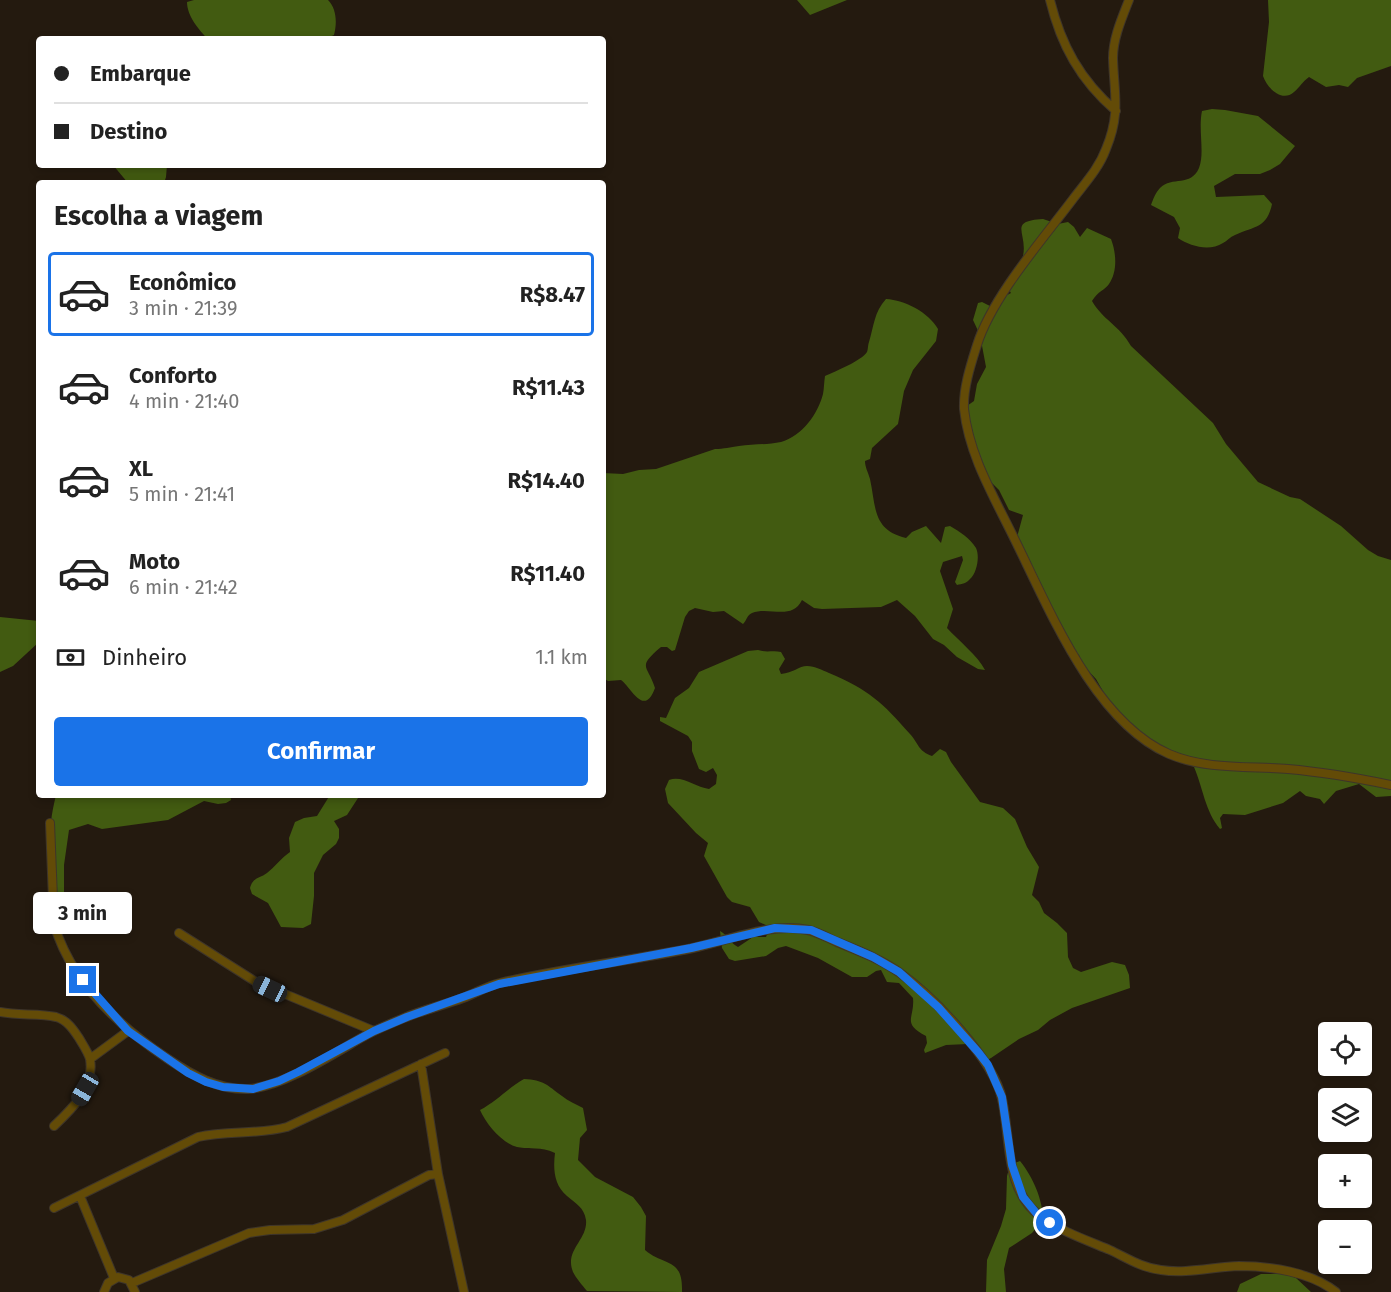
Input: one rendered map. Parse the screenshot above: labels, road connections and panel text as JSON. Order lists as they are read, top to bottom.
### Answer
{
  "page": {
    "banner": ["Embarque", "Destino"],
    "heading": "Escolha a viagem",
    "list": [
      {
        "name": "Econômico",
        "note": "3 min · 21:39",
        "value": "R$8.47"
      },
      {
        "name": "Conforto",
        "note": "4 min · 21:40",
        "value": "R$11.43"
      },
      {
        "name": "XL",
        "note": "5 min · 21:41",
        "value": "R$14.40"
      },
      {
        "name": "Moto",
        "note": "6 min · 21:42",
        "value": "R$11.40"
      }
    ],
    "pay": ["Dinheiro", "1.1 km"],
    "buttons": "Confirmar",
    "bubble": "3 min",
    "map_buttons": ["+", "−"]
  }
}
